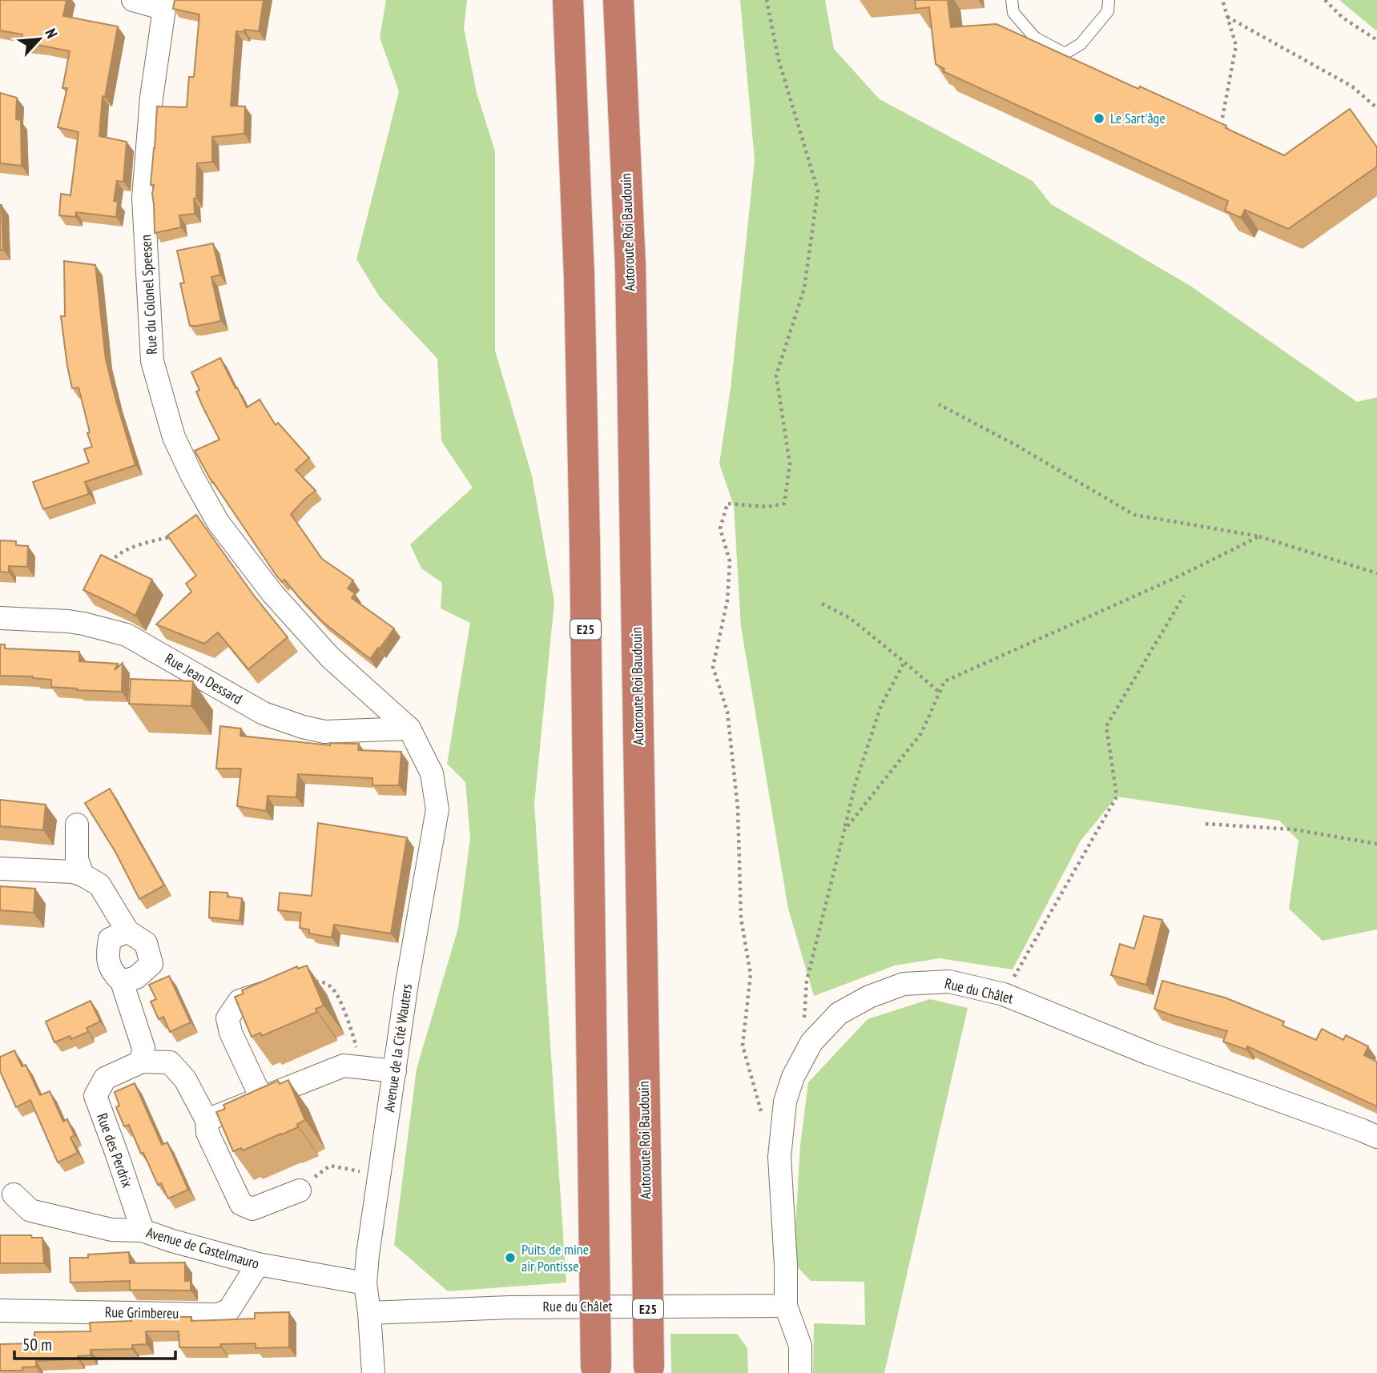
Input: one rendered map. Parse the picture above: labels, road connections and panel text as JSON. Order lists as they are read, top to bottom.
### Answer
{
  "streets": {
    "highway": ["Autoroute Roi Baudouin", "E25"],
    "street": [
      "Rue du Colonel Speesen",
      "Rue Jean Dessard",
      "Rue du Châlet",
      "Avenue de la Cité Wauters",
      "Rue des Perdrix",
      "Avenue de Castelmauro",
      "Rue Grimbereu"
    ]
  },
  "crossings": [
    ["Rue du Colonel Speesen", "Rue Jean Dessard"],
    ["Rue du Colonel Speesen", "Avenue de la Cité Wauters"],
    ["Rue Jean Dessard", "Avenue de la Cité Wauters"],
    ["Rue du Châlet", "Avenue de la Cité Wauters"],
    ["Avenue de la Cité Wauters", "Avenue de Castelmauro"],
    ["Rue des Perdrix", "Avenue de Castelmauro"],
    ["Avenue de Castelmauro", "Rue Grimbereu"]
  ],
  "places": ["Le Sart'âge", "Puits de mine air Pontisse"],
  "scale_bar": "50 m",
  "north": "top right"
}
